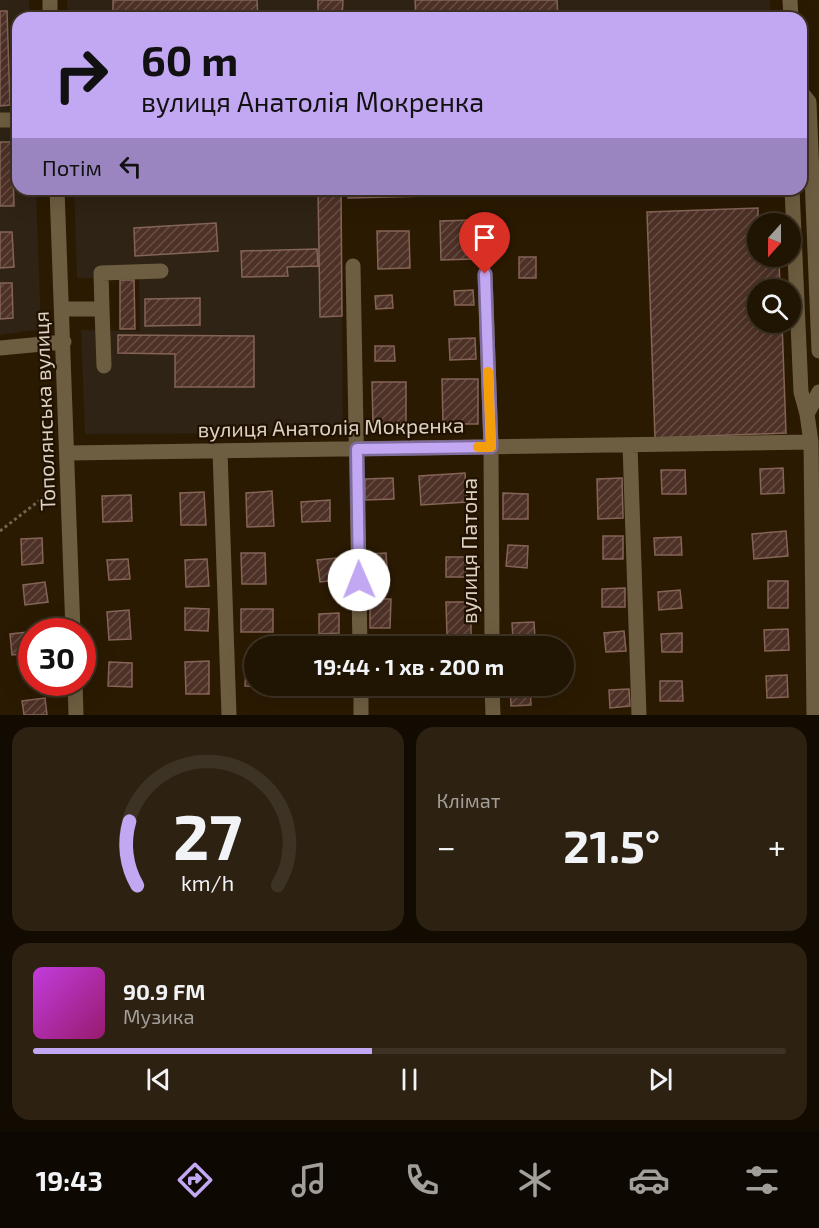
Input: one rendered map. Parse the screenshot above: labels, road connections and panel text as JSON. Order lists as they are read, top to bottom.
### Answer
{
  "streets": {
    "street": ["Тополянська вулиця", "вулиця Анатолія Мокренка", "вулиця Патона"]
  },
  "crossings": [
    ["Тополянська вулиця", "вулиця Анатолія Мокренка"],
    ["вулиця Анатолія Мокренка", "вулиця Патона"]
  ],
  "north": "bottom",
  "page": {
    "turn": ["60 m", "вулиця Анатолія Мокренка"],
    "then": "Потім",
    "limit": "30",
    "trip": "19:44 · 1 хв · 200 m",
    "tile": "Клімат",
    "heat": ["−", "21.5°", "+"],
    "song": ["90.9 FM", "Музика"],
    "tabs": "19:43",
    "gauge": ["27", "km/h"]
  }
}
